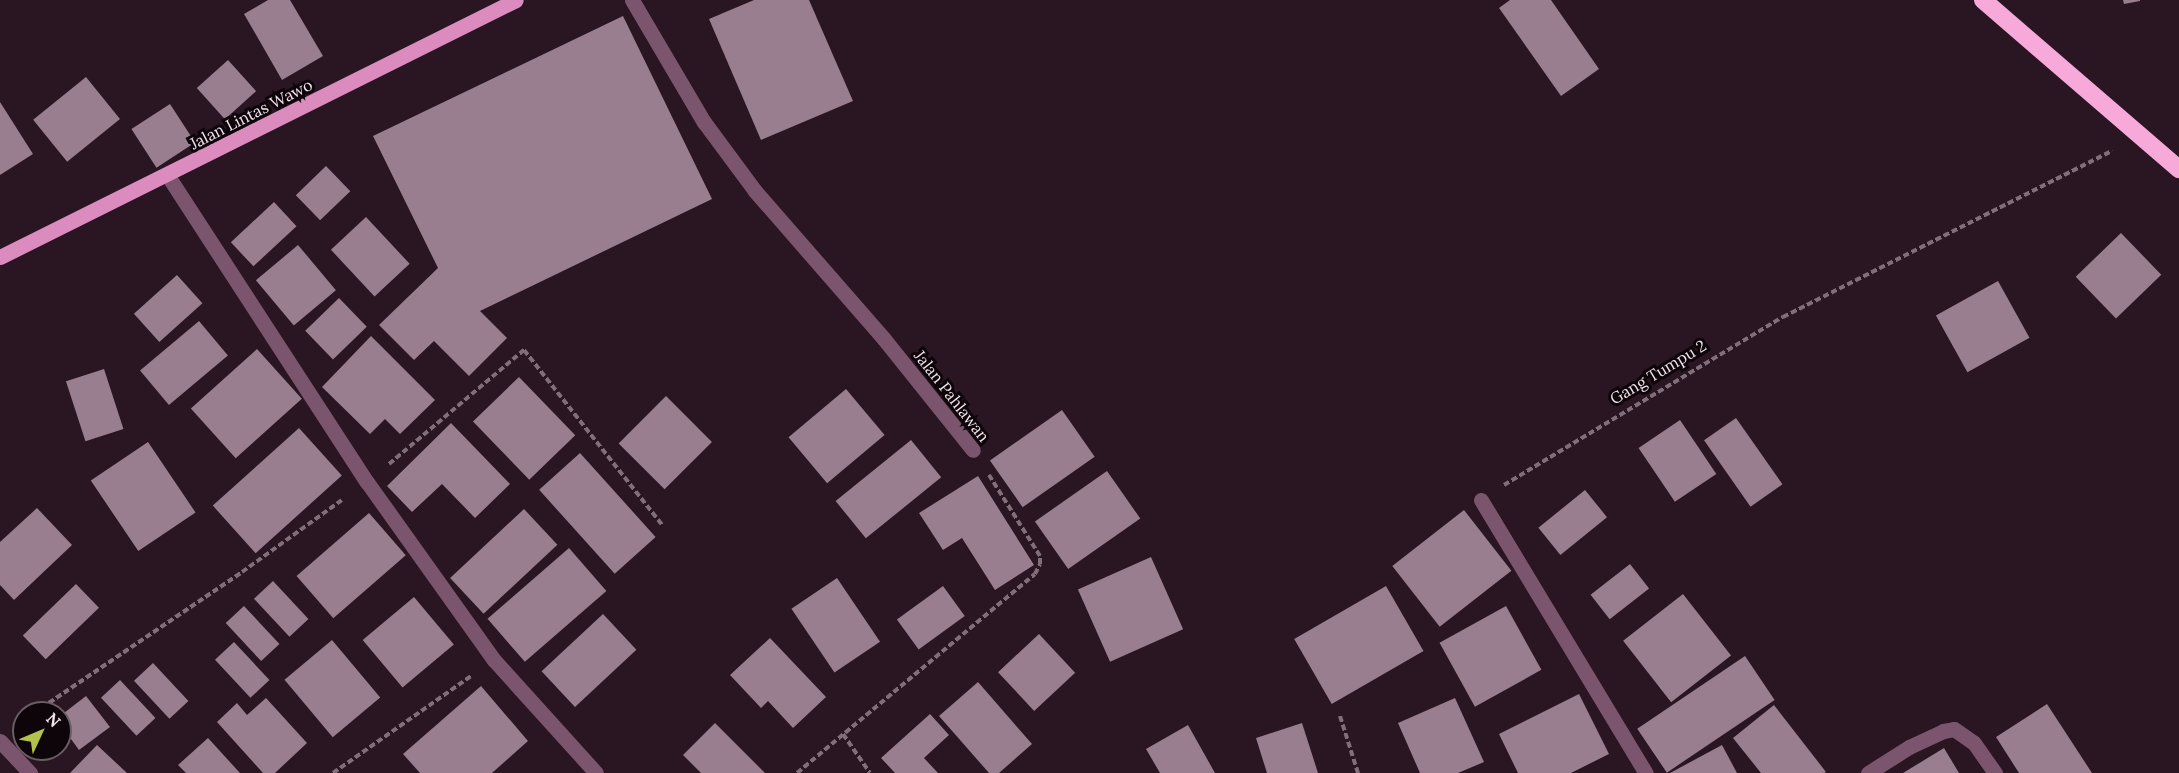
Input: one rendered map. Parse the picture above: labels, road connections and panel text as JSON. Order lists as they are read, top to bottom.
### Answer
{
  "streets": {
    "main road": ["Jalan Lintas Wawo"],
    "street": ["Jalan Pahlawan"],
    "path": ["Gang Tumpu 2"]
  },
  "north": "top right"
}
